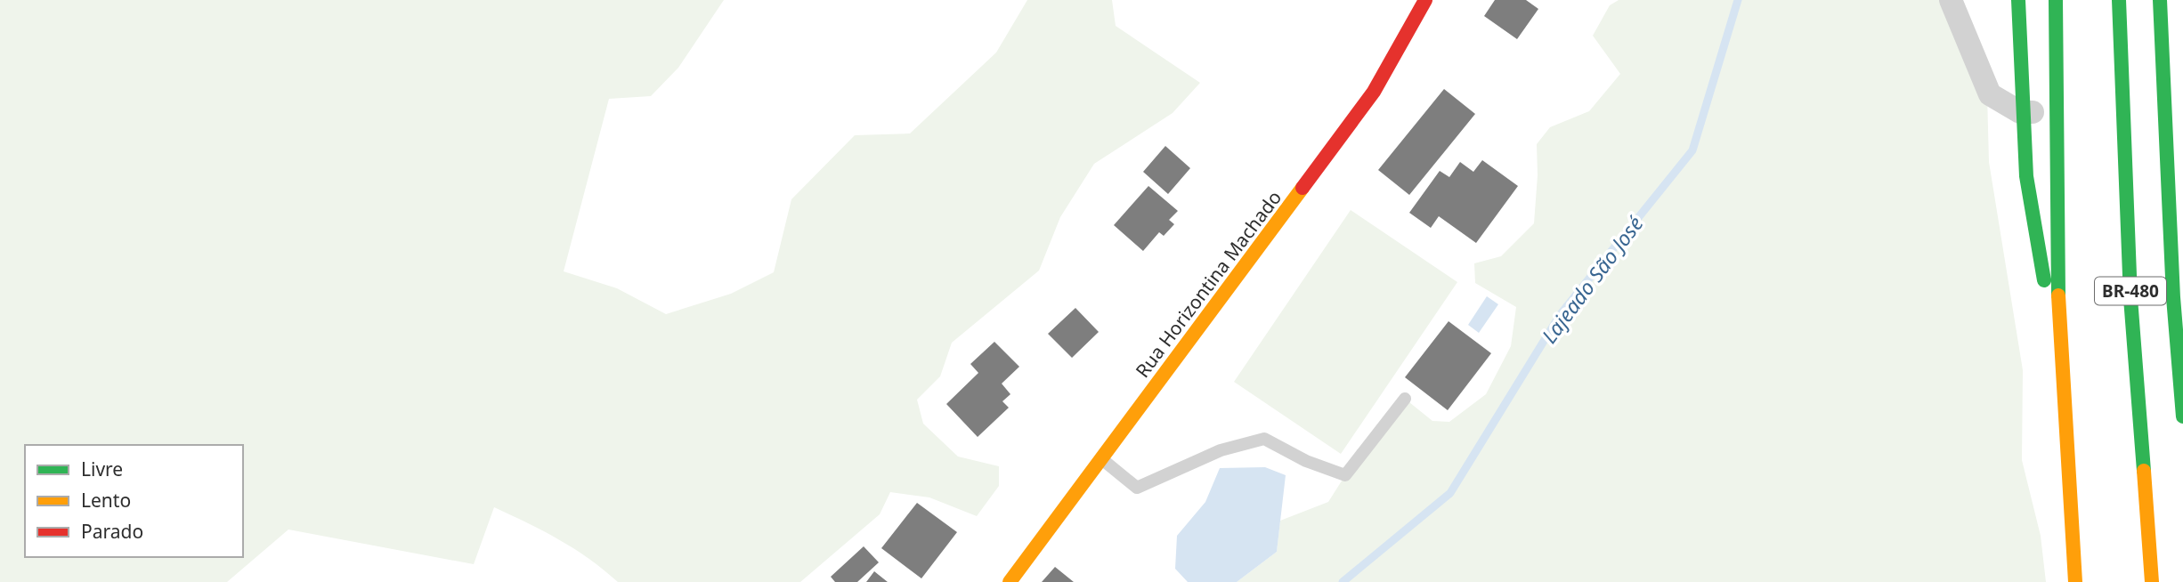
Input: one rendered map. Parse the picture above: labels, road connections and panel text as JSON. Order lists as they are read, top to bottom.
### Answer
{
  "streets": {
    "main road": ["Rua Horizontina Machado", "BR-480"]
  },
  "water": ["Lajeado São José"],
  "legend": ["Livre", "Lento", "Parado"]
}
